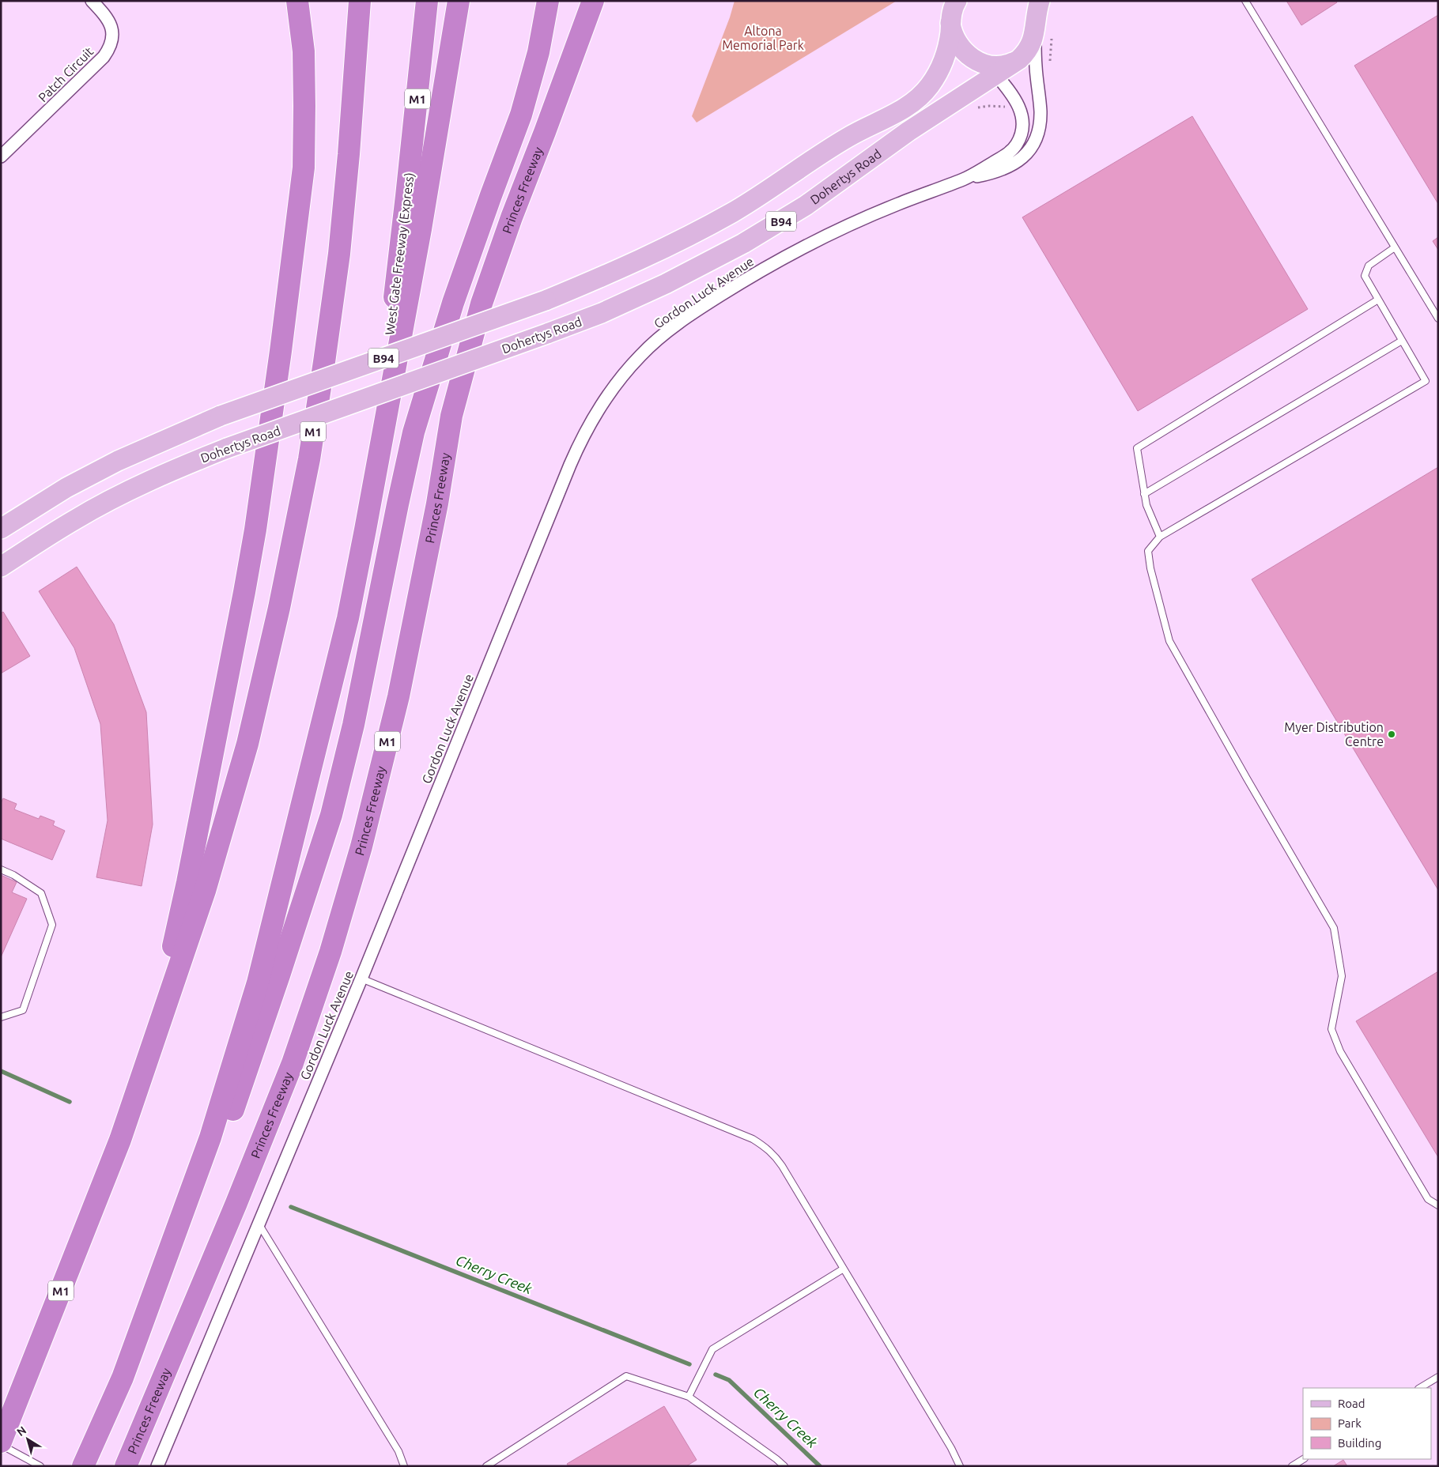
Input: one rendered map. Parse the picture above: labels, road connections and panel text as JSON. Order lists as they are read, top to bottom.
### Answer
{
  "streets": {
    "highway": ["M1", "Princes Freeway", "West Gate Freeway (Express)"],
    "main road": ["Dohertys Road", "B94"],
    "street": ["Patch Circuit", "Gordon Luck Avenue"]
  },
  "crossings": [
    ["M1", "West Gate Freeway (Express)"],
    ["Dohertys Road", "Gordon Luck Avenue"]
  ],
  "water": ["Cherry Creek"],
  "parks": ["Altona Memorial Park"],
  "places": ["Myer Distribution Centre"],
  "legend": ["Road", "Park", "Building"],
  "north": "top left"
}
